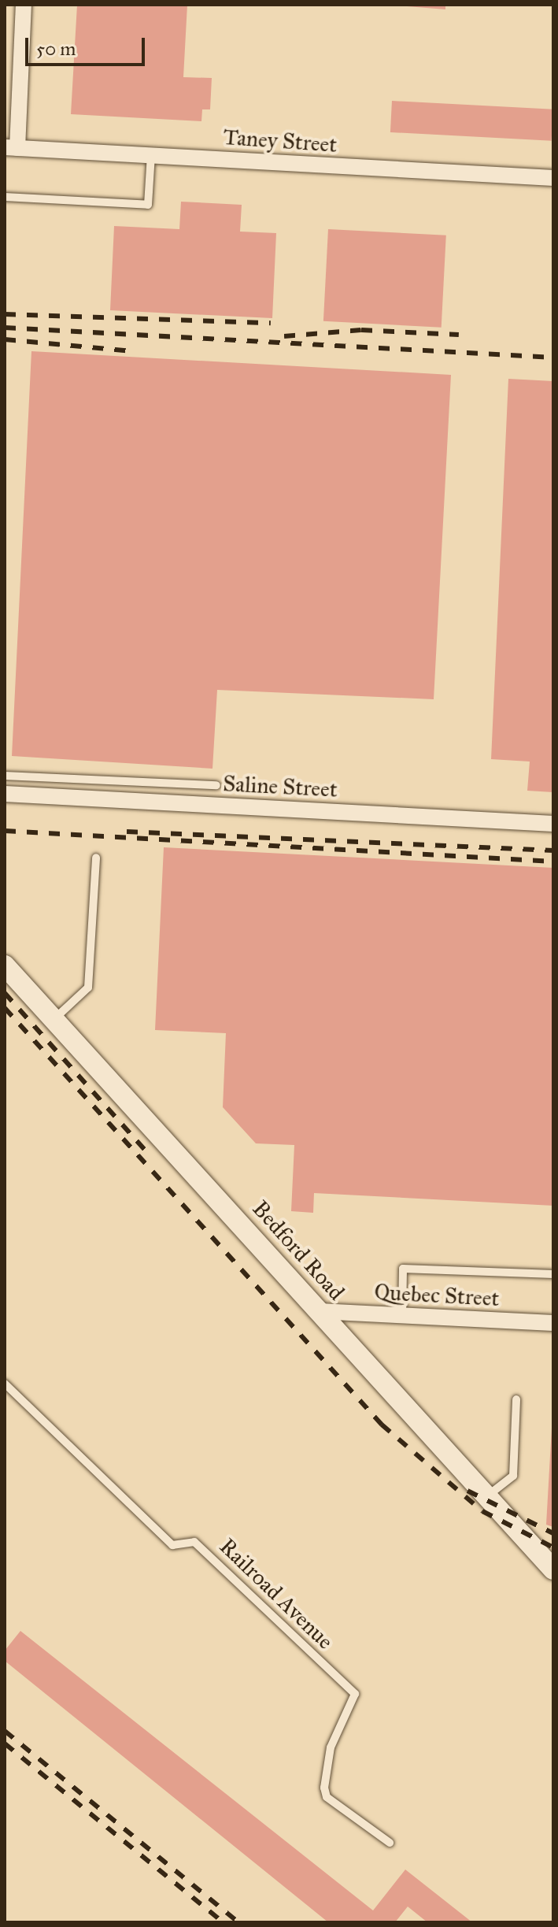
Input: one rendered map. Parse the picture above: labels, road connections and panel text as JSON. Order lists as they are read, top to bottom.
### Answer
{
  "streets": {
    "street": [
      "Taney Street",
      "Saline Street",
      "Bedford Road",
      "Quebec Street"
    ],
    "lane": ["Railroad Avenue"]
  },
  "crossings": [
    ["Bedford Road", "Quebec Street"]
  ],
  "scale_bar": "50 m"
}
